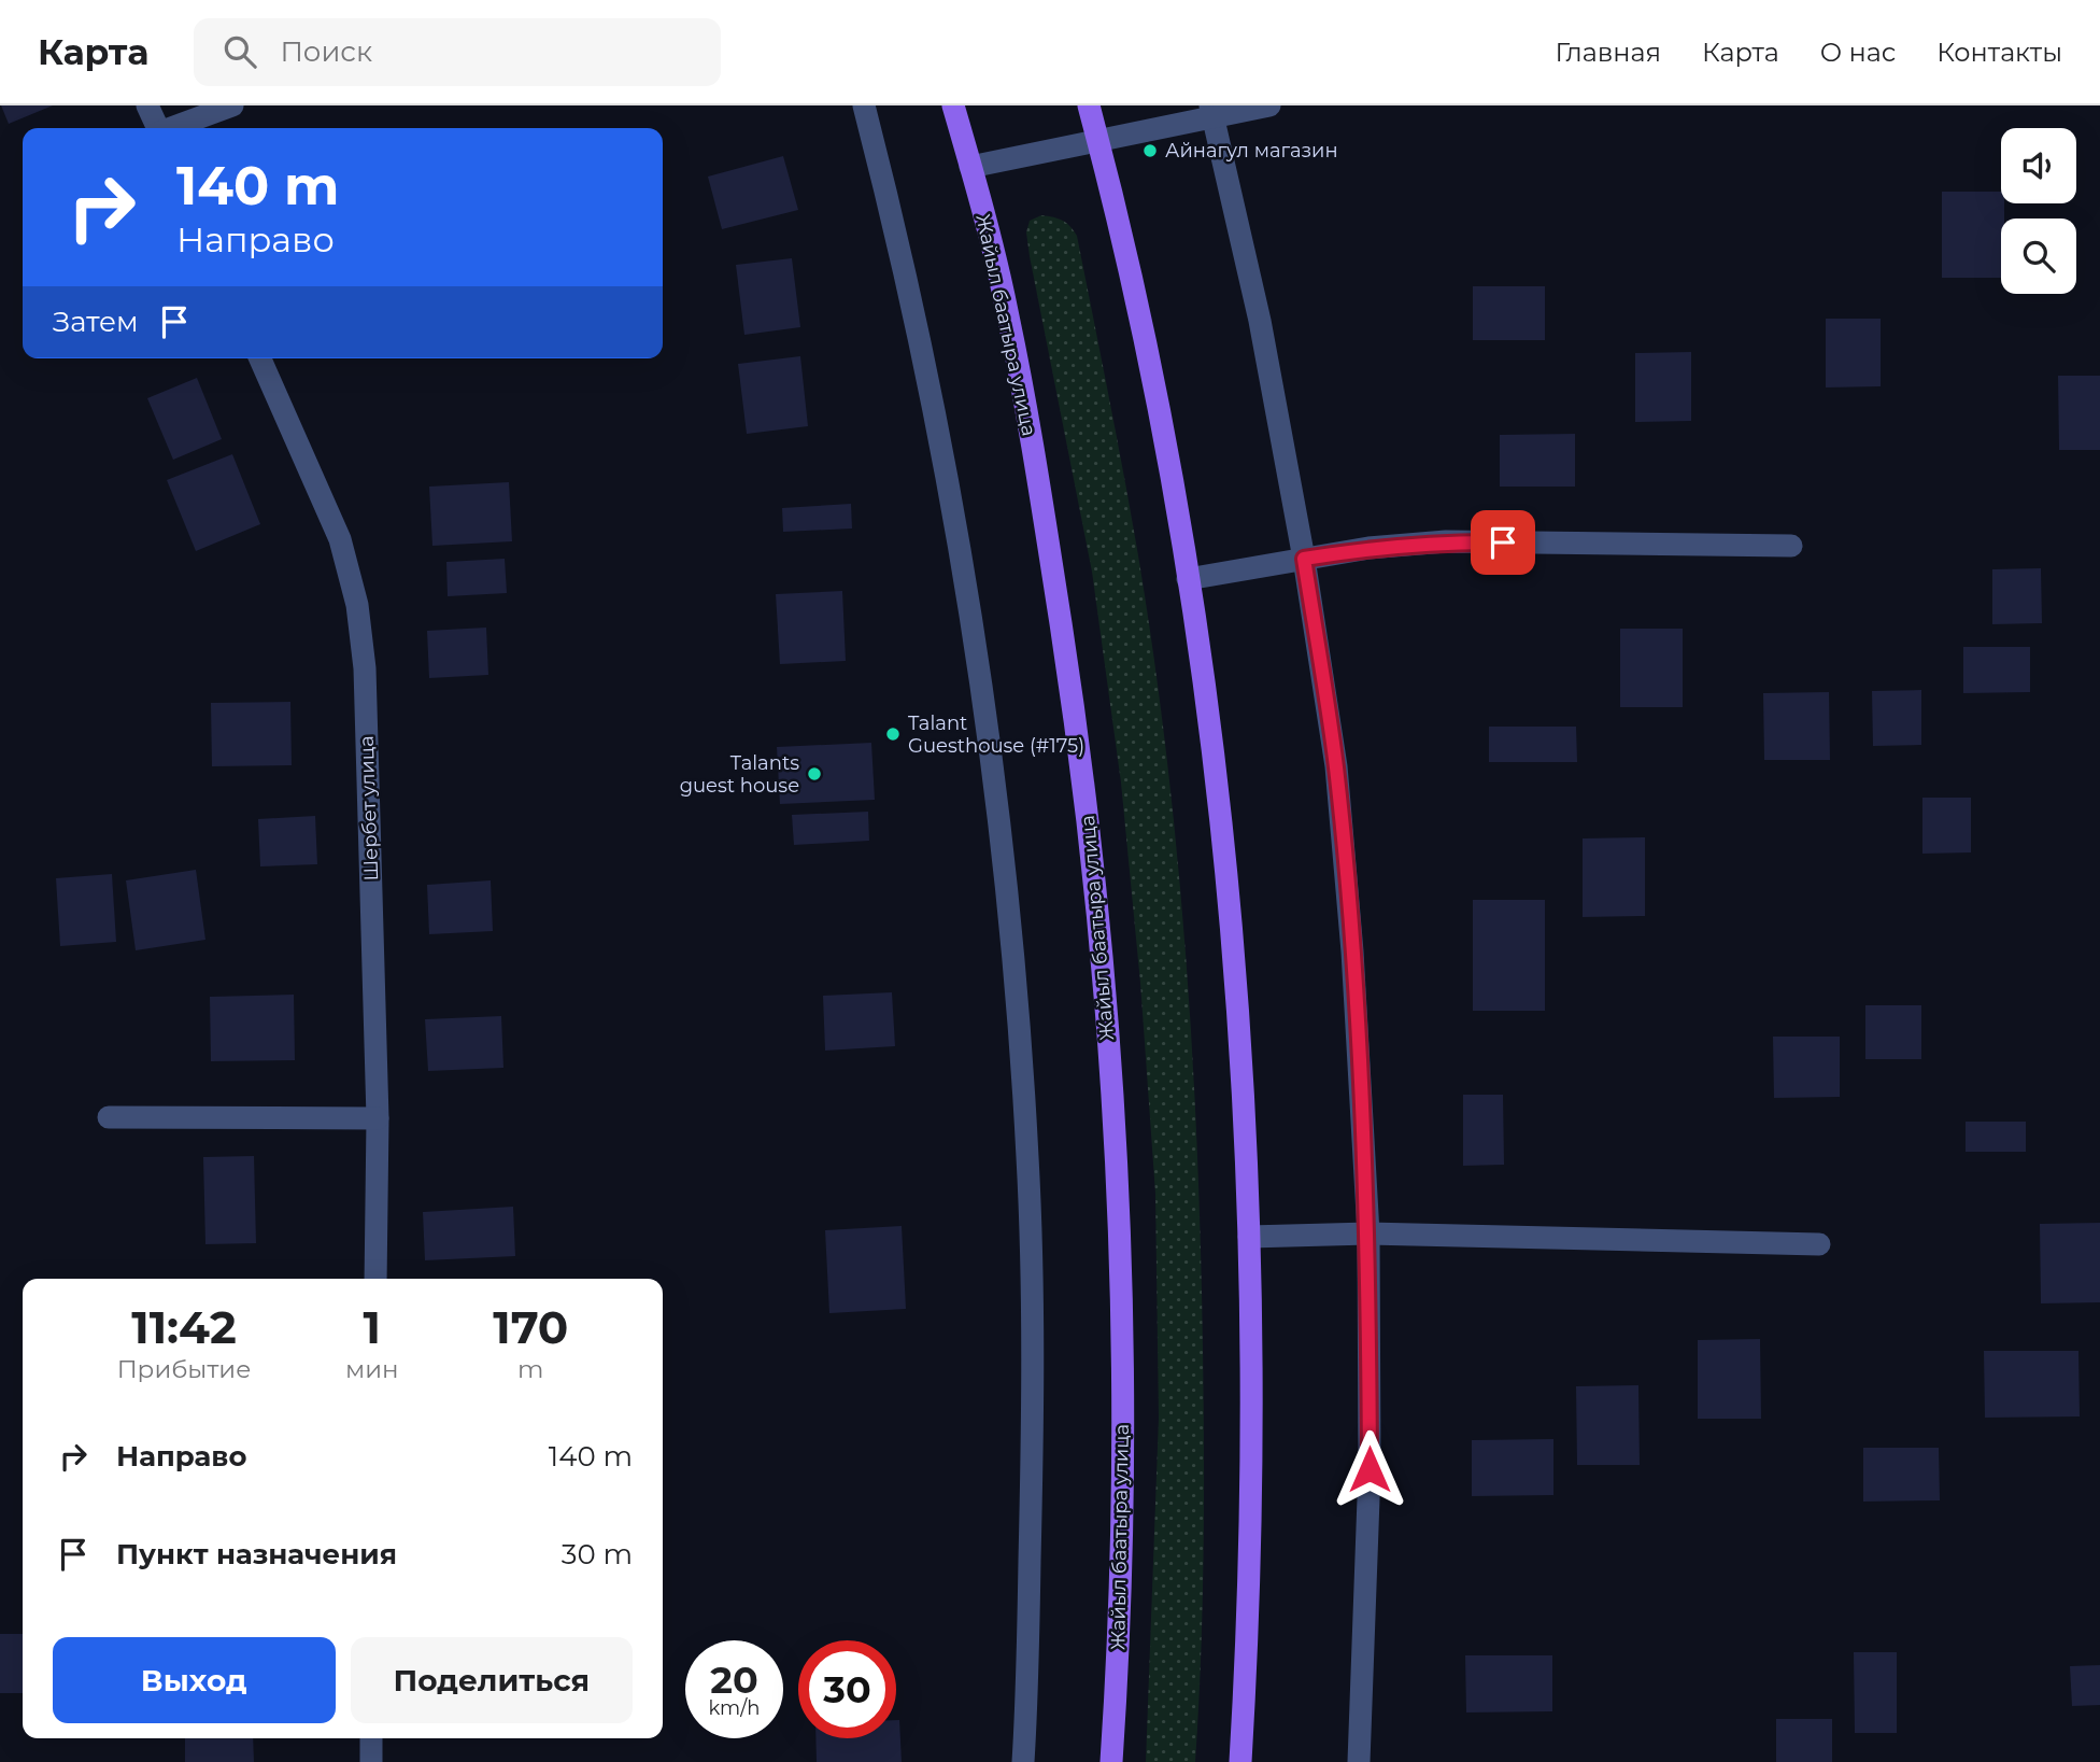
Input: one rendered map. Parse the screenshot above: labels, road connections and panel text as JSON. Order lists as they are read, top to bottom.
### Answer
{
  "streets": {
    "main road": ["Жайыл баатыра улица"],
    "street": ["Шербет улица"]
  },
  "places": ["Айнагул магазин", "Talant Guesthouse (#175)", "Talants guest house"],
  "page": {
    "header": "Карта",
    "search": "Поиск",
    "nav": [
      "Главная",
      "Карта",
      "О нас",
      "Контакты"
    ],
    "turn": ["140 m", "Направо"],
    "then": "Затем",
    "eta": [
      "11:42",
      "Прибытие",
      "1",
      "мин",
      "170",
      "m"
    ],
    "list": [
      {
        "name": "Направо",
        "value": "140 m"
      },
      {
        "name": "Пункт назначения",
        "value": "30 m"
      }
    ],
    "buttons": ["Выход", "Поделиться"],
    "speed": "20 km/h",
    "limit": "30"
  }
}
